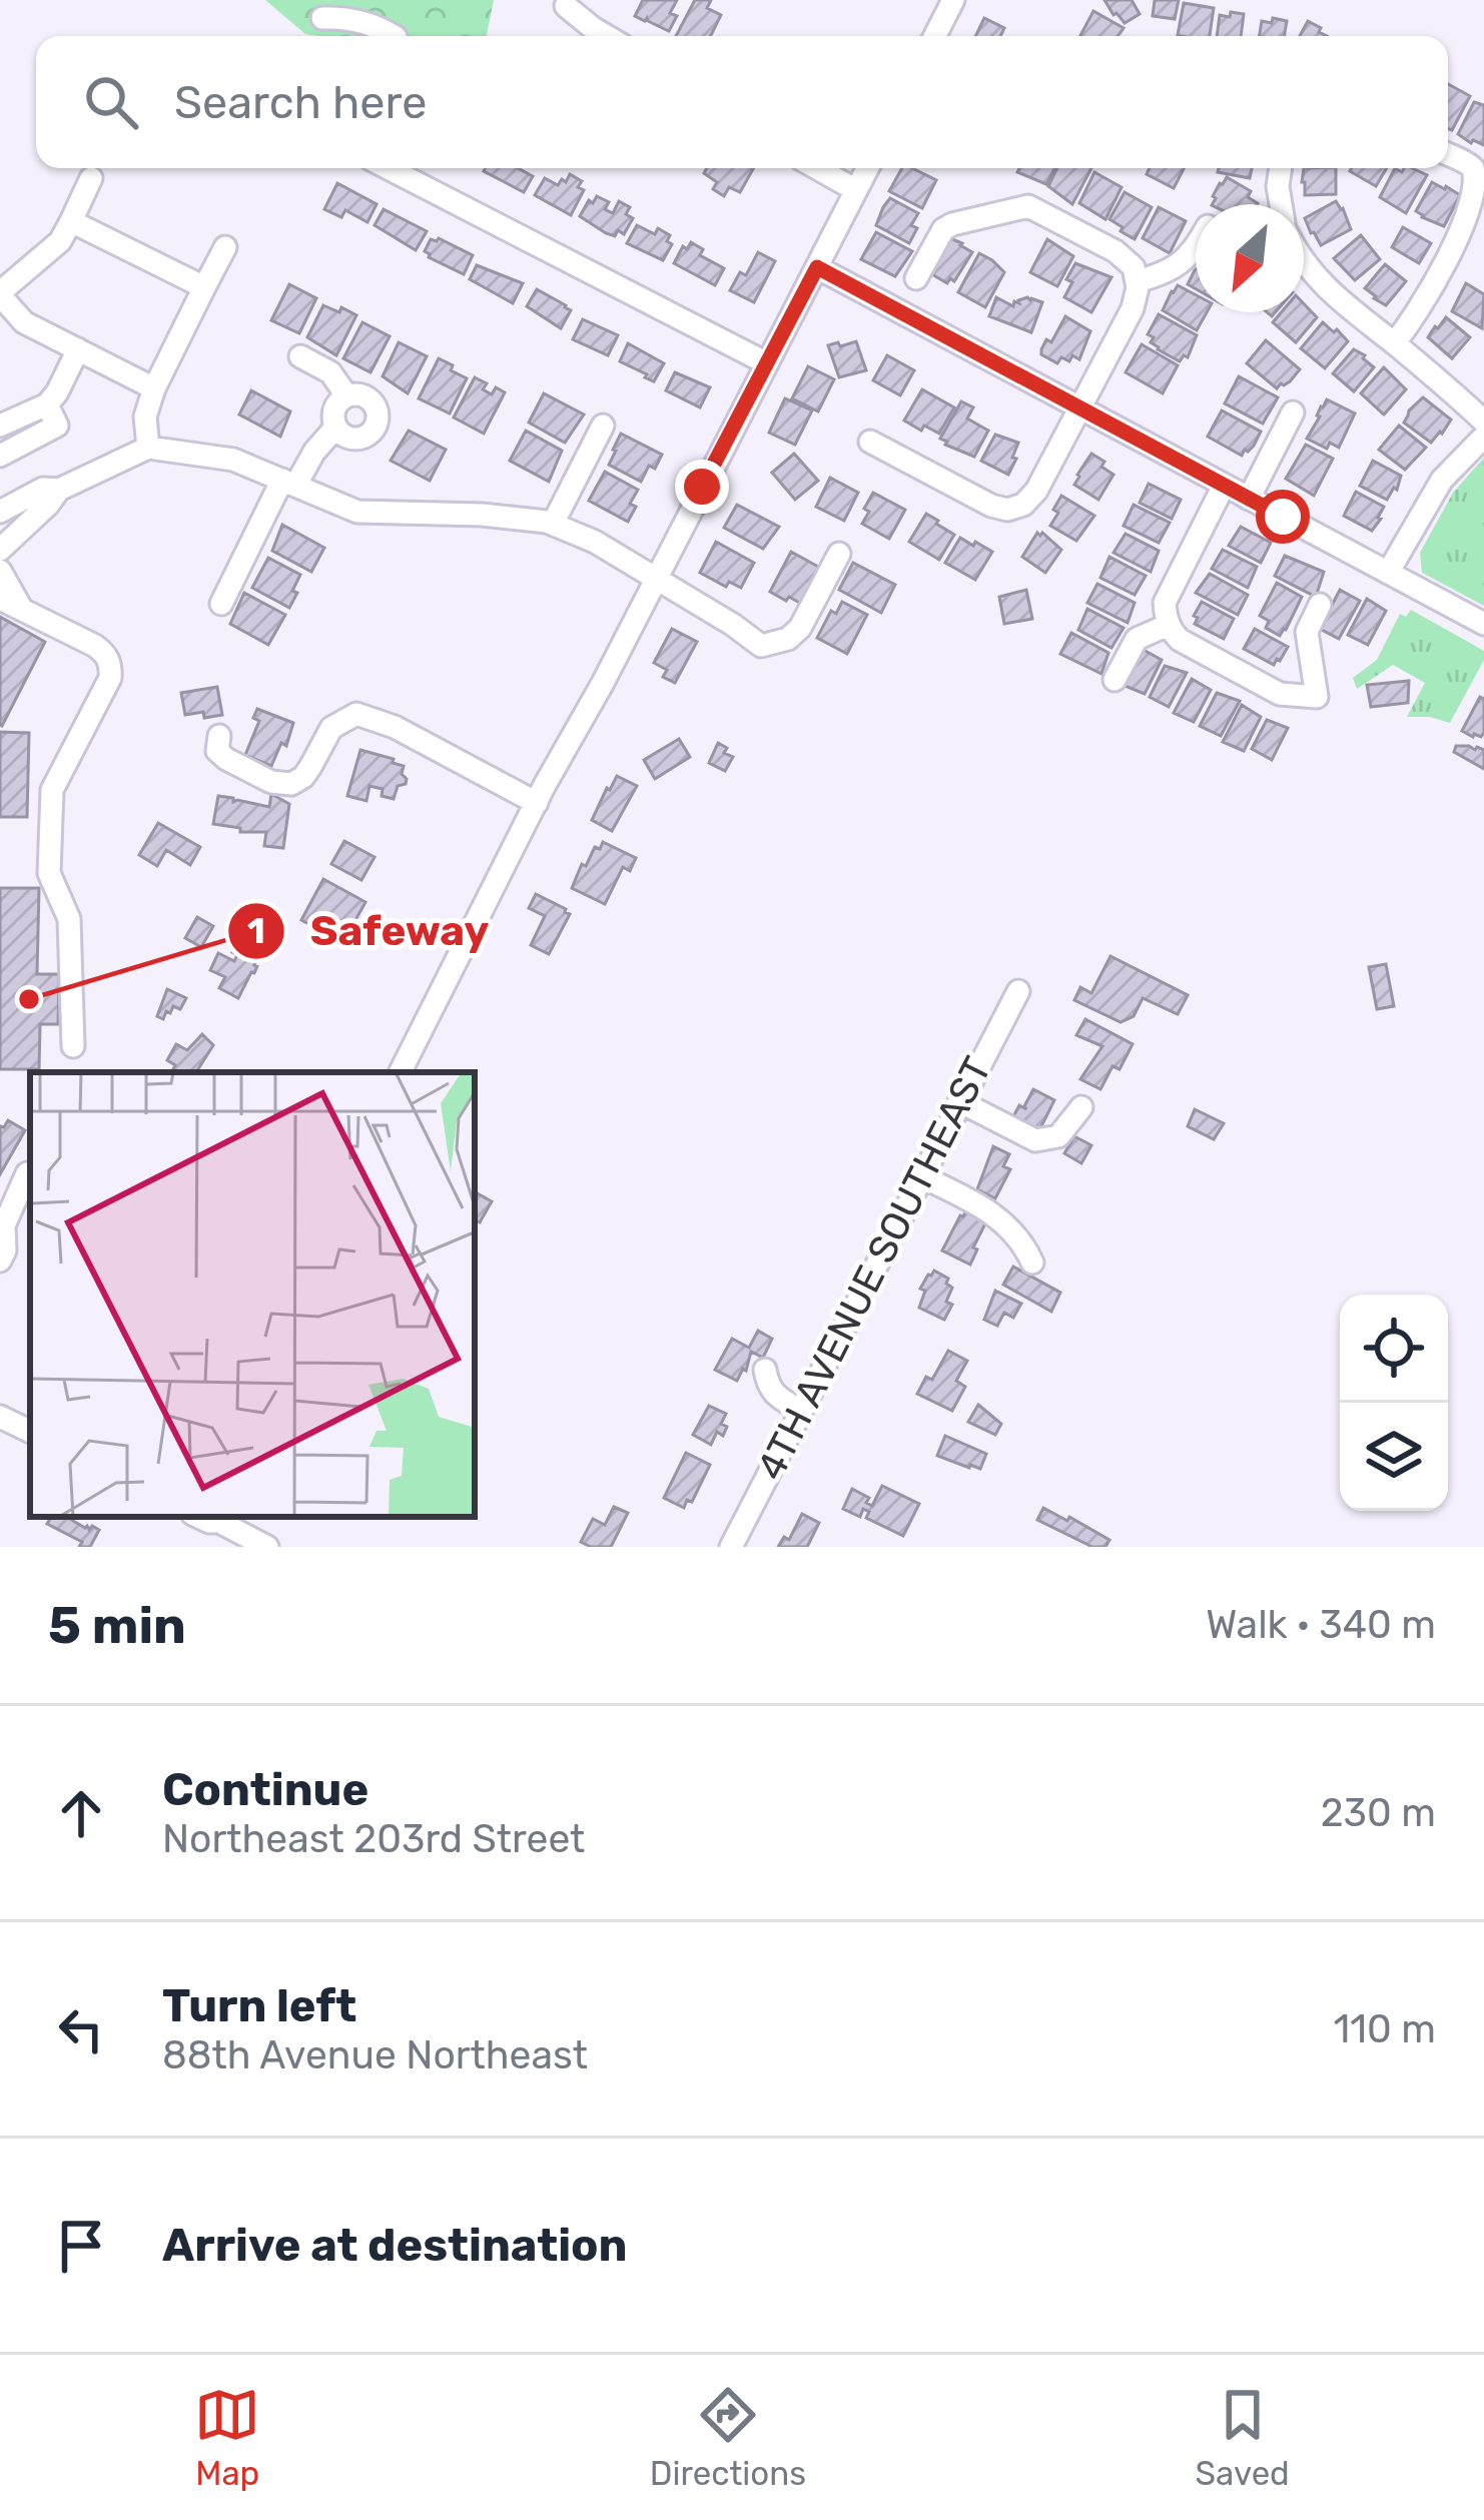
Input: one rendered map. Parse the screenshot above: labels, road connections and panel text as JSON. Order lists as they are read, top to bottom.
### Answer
{
  "streets": {
    "street": ["4TH AVENUE SOUTHEAST"]
  },
  "places": ["Safeway"],
  "north": "bottom left",
  "page": {
    "search": "Search here",
    "heading": ["5 min", "Walk · 340 m"],
    "list": [
      ["Continue", "Northeast 203rd Street", "230 m"],
      ["Turn left", "88th Avenue Northeast", "110 m"],
      "Arrive at destination"
    ],
    "nav": ["Map", "Directions", "Saved"]
  }
}
